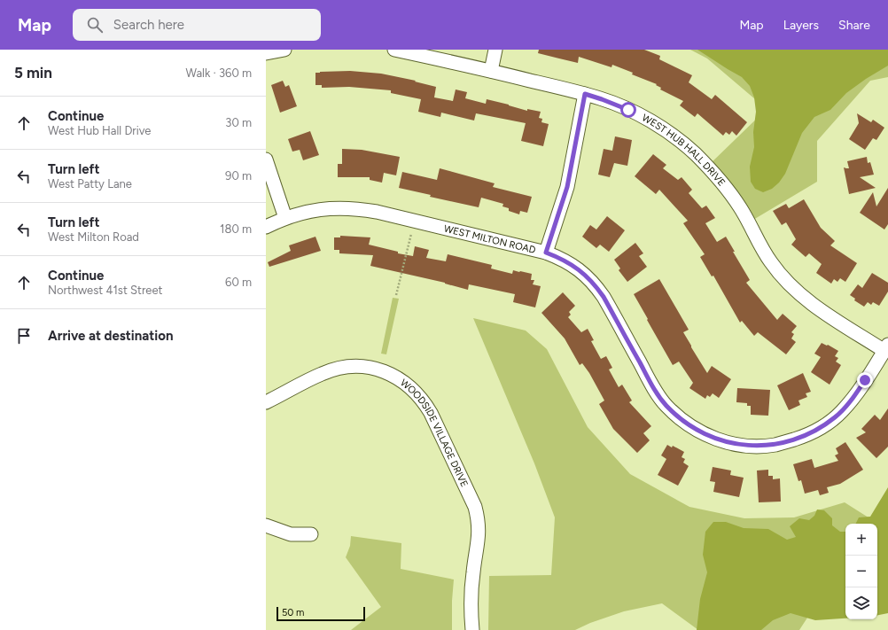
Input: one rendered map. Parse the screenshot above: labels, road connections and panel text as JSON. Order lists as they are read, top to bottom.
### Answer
{
  "streets": {
    "street": ["WEST HUB HALL DRIVE", "WEST MILTON ROAD", "WOODSIDE VILLAGE DRIVE"]
  },
  "crossings": [
    ["WEST HUB HALL DRIVE", "WEST MILTON ROAD"]
  ],
  "scale_bar": "50 m",
  "page": {
    "header": "Map",
    "search": "Search here",
    "nav": ["Map", "Layers", "Share"],
    "heading": ["5 min", "Walk · 360 m"],
    "list": [
      ["Continue", "West Hub Hall Drive", "30 m"],
      ["Turn left", "West Patty Lane", "90 m"],
      ["Turn left", "West Milton Road", "180 m"],
      ["Continue", "Northwest 41st Street", "60 m"],
      "Arrive at destination"
    ],
    "map_buttons": ["+", "−"],
    "scale": "50 m"
  }
}
